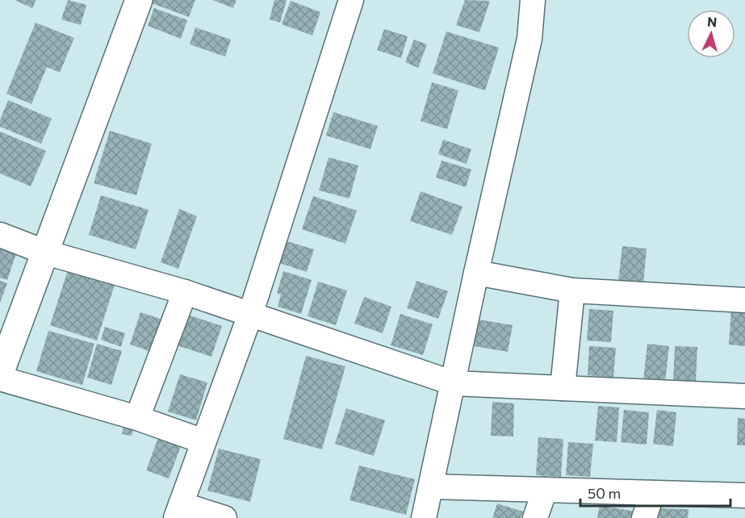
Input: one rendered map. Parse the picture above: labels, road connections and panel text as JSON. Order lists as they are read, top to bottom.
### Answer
{
  "scale_bar": "50 m",
  "north": "top"
}
